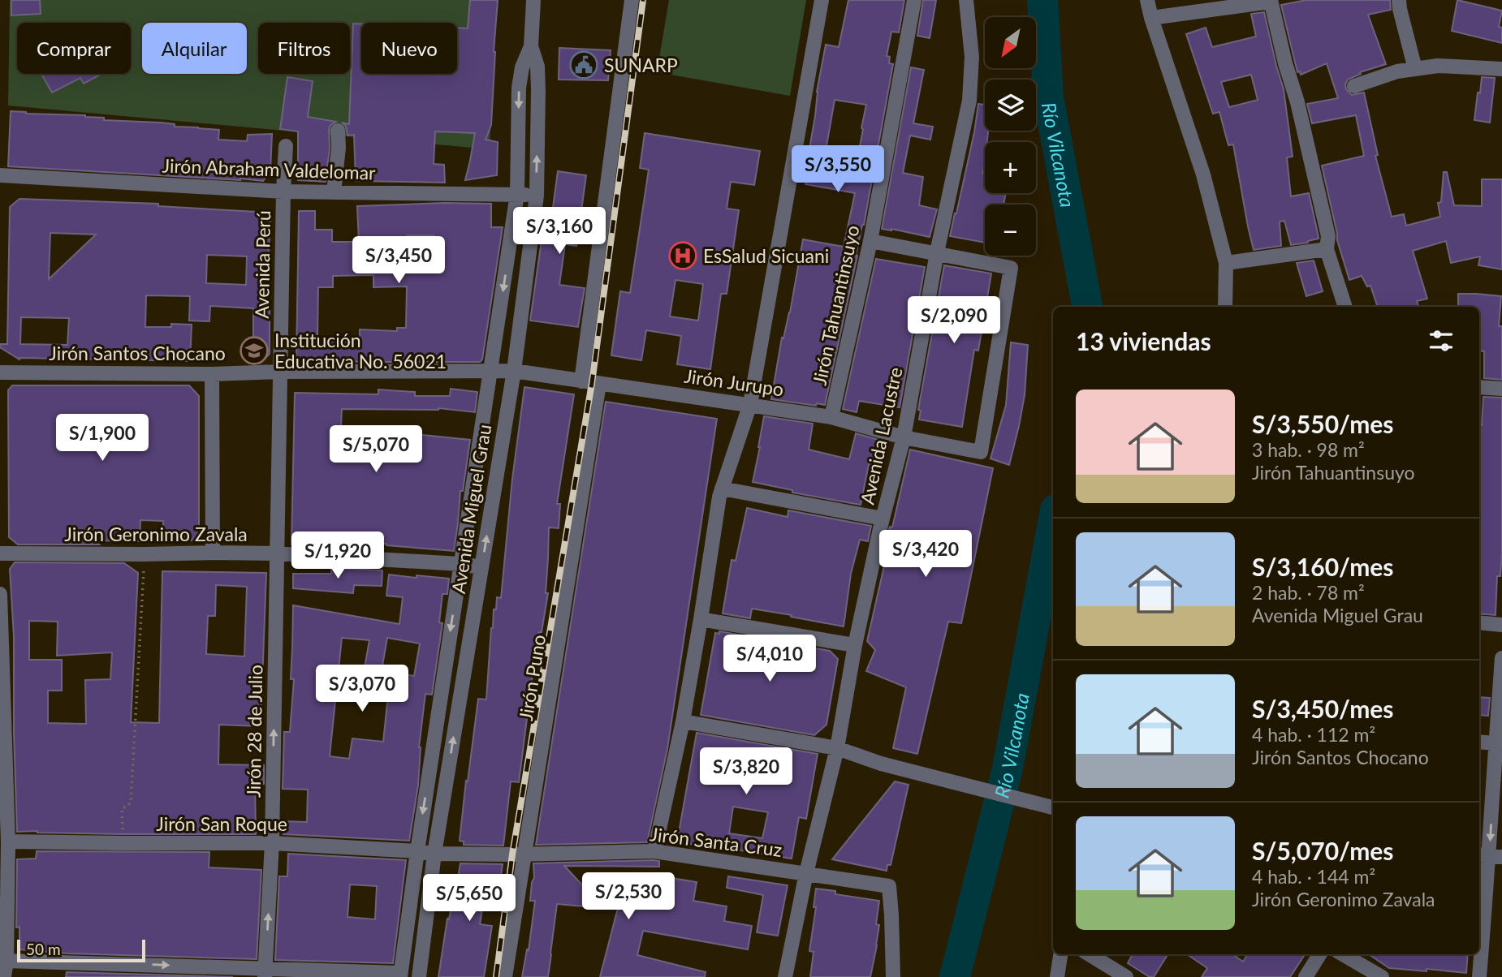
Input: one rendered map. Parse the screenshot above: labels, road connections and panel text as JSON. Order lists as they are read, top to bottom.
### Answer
{
  "streets": {
    "street": [
      "Jirón Abraham Valdelomar",
      "Avenida Perú",
      "Jirón Tahuantinsuyo",
      "Jirón Santos Chocano",
      "Jirón Jurupo",
      "Avenida Lacustre",
      "Avenida Miguel Grau",
      "Jirón Geronimo Zavala",
      "Jirón Puno",
      "Jirón 28 de Julio",
      "Jirón San Roque",
      "Jirón Santa Cruz"
    ]
  },
  "crossings": [
    ["Jirón Abraham Valdelomar", "Avenida Perú"],
    ["Jirón Abraham Valdelomar", "Avenida Miguel Grau"],
    ["Avenida Perú", "Jirón Santos Chocano"],
    ["Avenida Perú", "Jirón Geronimo Zavala"],
    ["Avenida Perú", "Jirón 28 de Julio"],
    ["Jirón Tahuantinsuyo", "Jirón Jurupo"],
    ["Jirón Santos Chocano", "Jirón Jurupo"],
    ["Jirón Santos Chocano", "Avenida Miguel Grau"],
    ["Jirón Jurupo", "Avenida Lacustre"],
    ["Jirón Jurupo", "Jirón Puno"],
    ["Avenida Lacustre", "Jirón Santa Cruz"],
    ["Avenida Miguel Grau", "Jirón Geronimo Zavala"],
    ["Avenida Miguel Grau", "Jirón San Roque"],
    ["Avenida Miguel Grau", "Jirón Santa Cruz"],
    ["Jirón Geronimo Zavala", "Jirón 28 de Julio"],
    ["Jirón Puno", "Jirón Santa Cruz"],
    ["Jirón 28 de Julio", "Jirón San Roque"],
    ["Jirón San Roque", "Jirón Santa Cruz"]
  ],
  "one_way": ["Jirón 28 de Julio"],
  "water": ["Río Vilcanota"],
  "places": {
    "public building": ["SUNARP"],
    "hospital": ["EsSalud Sicuani"],
    "school or university": ["Institución Educativa No. 56021"]
  },
  "scale_bar": "50 m",
  "north": "bottom left",
  "page": {
    "map_buttons": ["+", "−"],
    "chip": [
      "Comprar",
      "Alquilar",
      "Filtros",
      "Nuevo"
    ],
    "price": [
      "S/3,550",
      "S/3,160",
      "S/3,450",
      "S/2,090",
      "S/1,900",
      "S/5,070",
      "S/3,420",
      "S/1,920",
      "S/4,010",
      "S/3,070",
      "S/3,820",
      "S/2,530",
      "S/5,650"
    ],
    "heading": "13 viviendas",
    "list": [
      {
        "name": "S/3,550/mes",
        "note": "3 hab. · 98 m² · Jirón Tahuantinsuyo"
      },
      {
        "name": "S/3,160/mes",
        "note": "2 hab. · 78 m² · Avenida Miguel Grau"
      },
      {
        "name": "S/3,450/mes",
        "note": "4 hab. · 112 m² · Jirón Santos Chocano"
      },
      {
        "name": "S/5,070/mes",
        "note": "4 hab. · 144 m² · Jirón Geronimo Zavala"
      }
    ],
    "scale": "50 m"
  }
}
